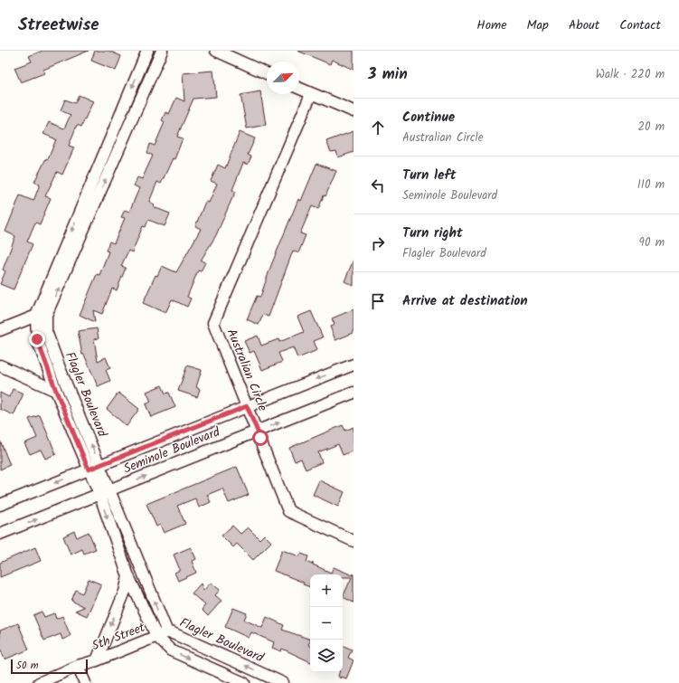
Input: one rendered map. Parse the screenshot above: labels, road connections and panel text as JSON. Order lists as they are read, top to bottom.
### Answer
{
  "streets": {
    "street": [
      "Australian Circle",
      "Flagler Boulevard",
      "Seminole Boulevard",
      "5th Street"
    ]
  },
  "crossings": [
    ["Australian Circle", "Seminole Boulevard"],
    ["Flagler Boulevard", "Seminole Boulevard"],
    ["Flagler Boulevard", "5th Street"]
  ],
  "scale_bar": "50 m",
  "north": "top right",
  "page": {
    "header": "Streetwise",
    "nav": [
      "Home",
      "Map",
      "About",
      "Contact"
    ],
    "heading": ["3 min", "Walk · 220 m"],
    "list": [
      ["Continue", "Australian Circle", "20 m"],
      ["Turn left", "Seminole Boulevard", "110 m"],
      ["Turn right", "Flagler Boulevard", "90 m"],
      "Arrive at destination"
    ],
    "map_buttons": ["+", "−"],
    "scale": "50 m"
  }
}
